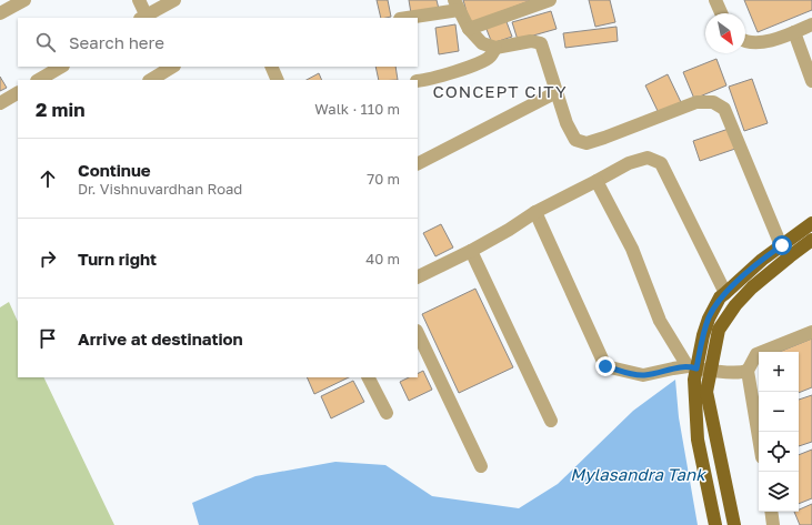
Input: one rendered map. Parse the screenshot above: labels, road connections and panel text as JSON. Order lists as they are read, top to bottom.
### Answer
{
  "districts": ["CONCEPT CITY"],
  "water": ["Mylasandra Tank"],
  "north": "bottom right",
  "page": {
    "search": "Search here",
    "heading": ["2 min", "Walk · 110 m"],
    "list": [
      ["Continue", "Dr. Vishnuvardhan Road", "70 m"],
      ["Turn right", "40 m"],
      "Arrive at destination"
    ],
    "map_buttons": ["+", "−"]
  }
}
